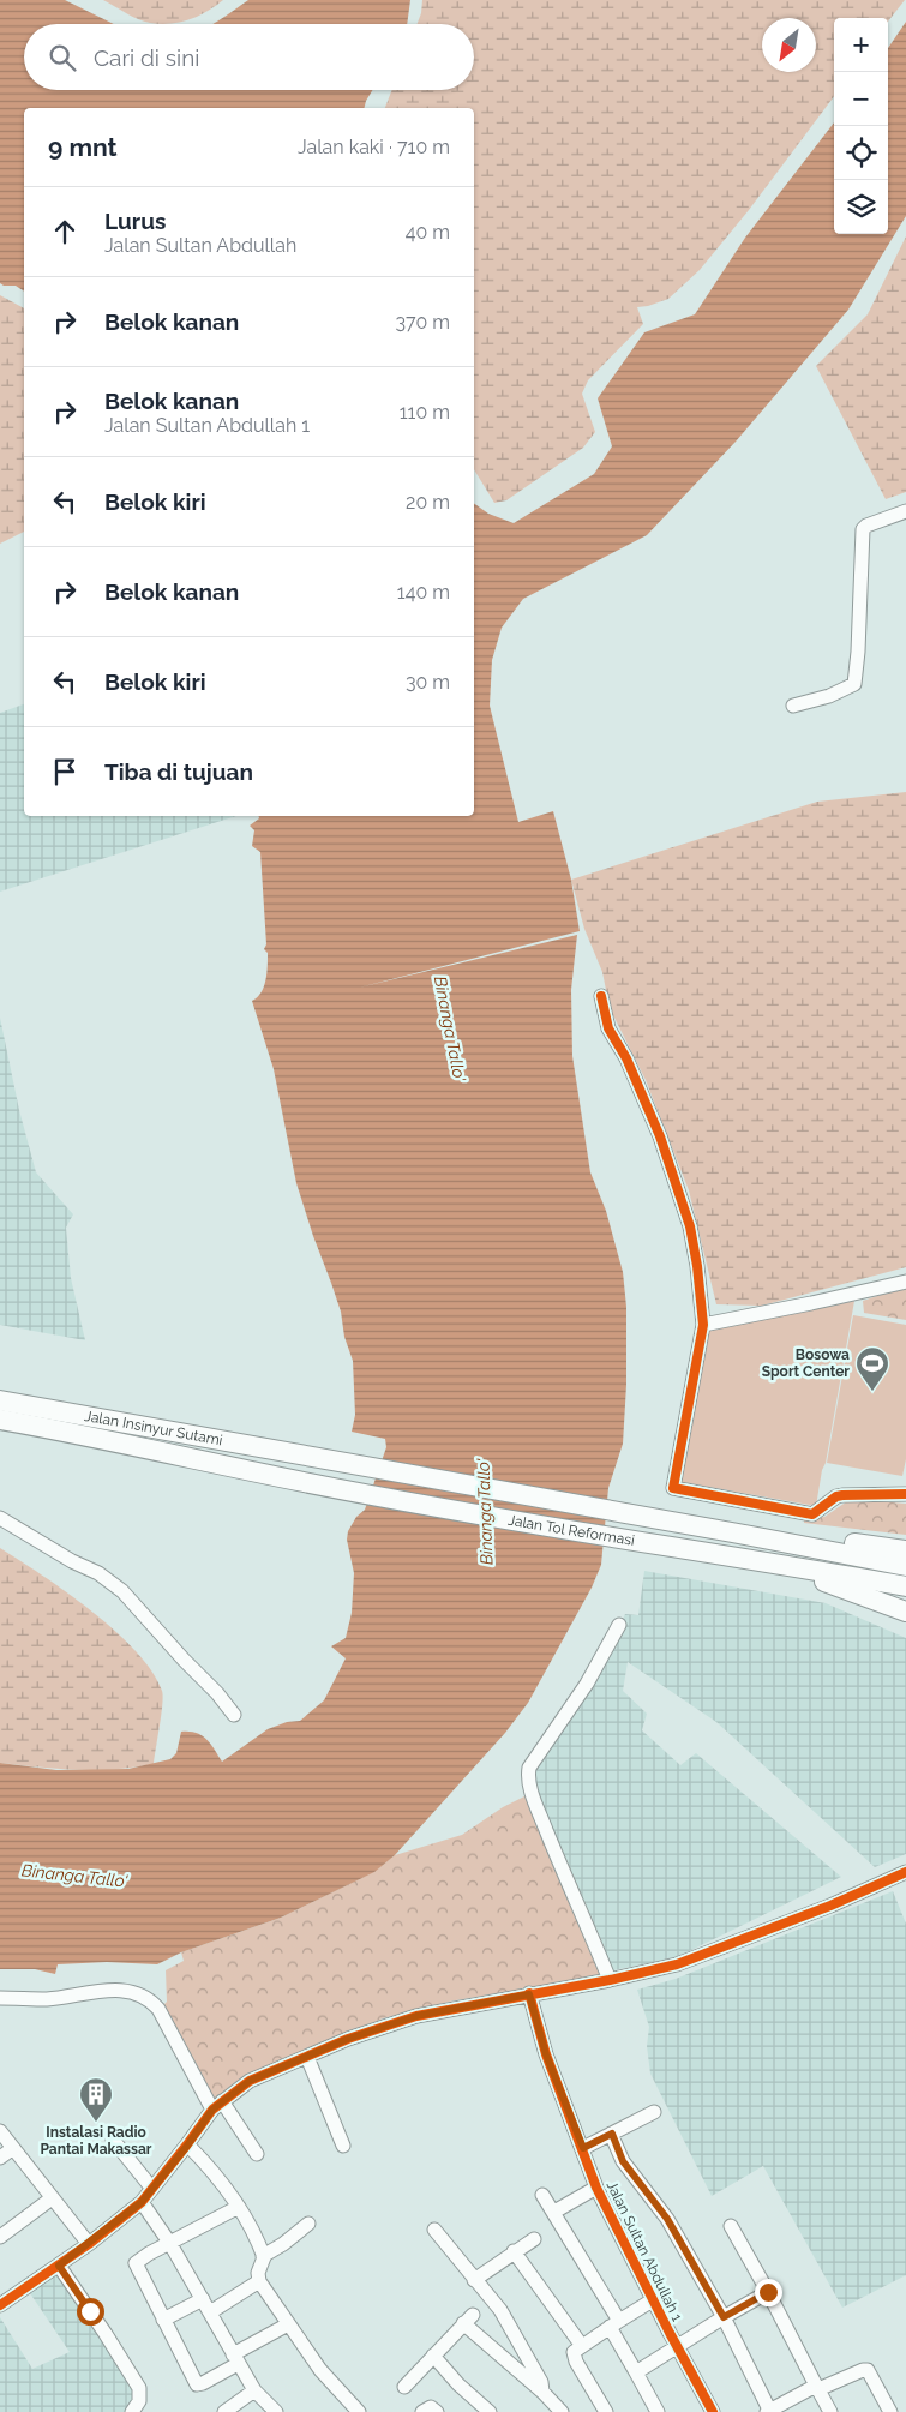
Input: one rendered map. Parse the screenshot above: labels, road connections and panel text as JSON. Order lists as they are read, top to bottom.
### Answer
{
  "streets": {
    "highway": ["Jalan Insinyur Sutami", "Jalan Tol Reformasi"],
    "street": ["Jalan Sultan Abdullah 1"]
  },
  "crossings": [
    ["Jalan Insinyur Sutami", "Jalan Tol Reformasi"]
  ],
  "water": ["Binanga Tallo'"],
  "places": {
    "sports": ["Bosowa Sport Center"],
    "building": ["Instalasi Radio Pantai Makassar"]
  },
  "north": "bottom left",
  "page": {
    "map_buttons": ["+", "−"],
    "search": "Cari di sini",
    "heading": ["9 mnt", "Jalan kaki · 710 m"],
    "list": [
      ["Lurus", "Jalan Sultan Abdullah", "40 m"],
      ["Belok kanan", "370 m"],
      ["Belok kanan", "Jalan Sultan Abdullah 1", "110 m"],
      ["Belok kiri", "20 m"],
      ["Belok kanan", "140 m"],
      ["Belok kiri", "30 m"],
      "Tiba di tujuan"
    ]
  }
}
